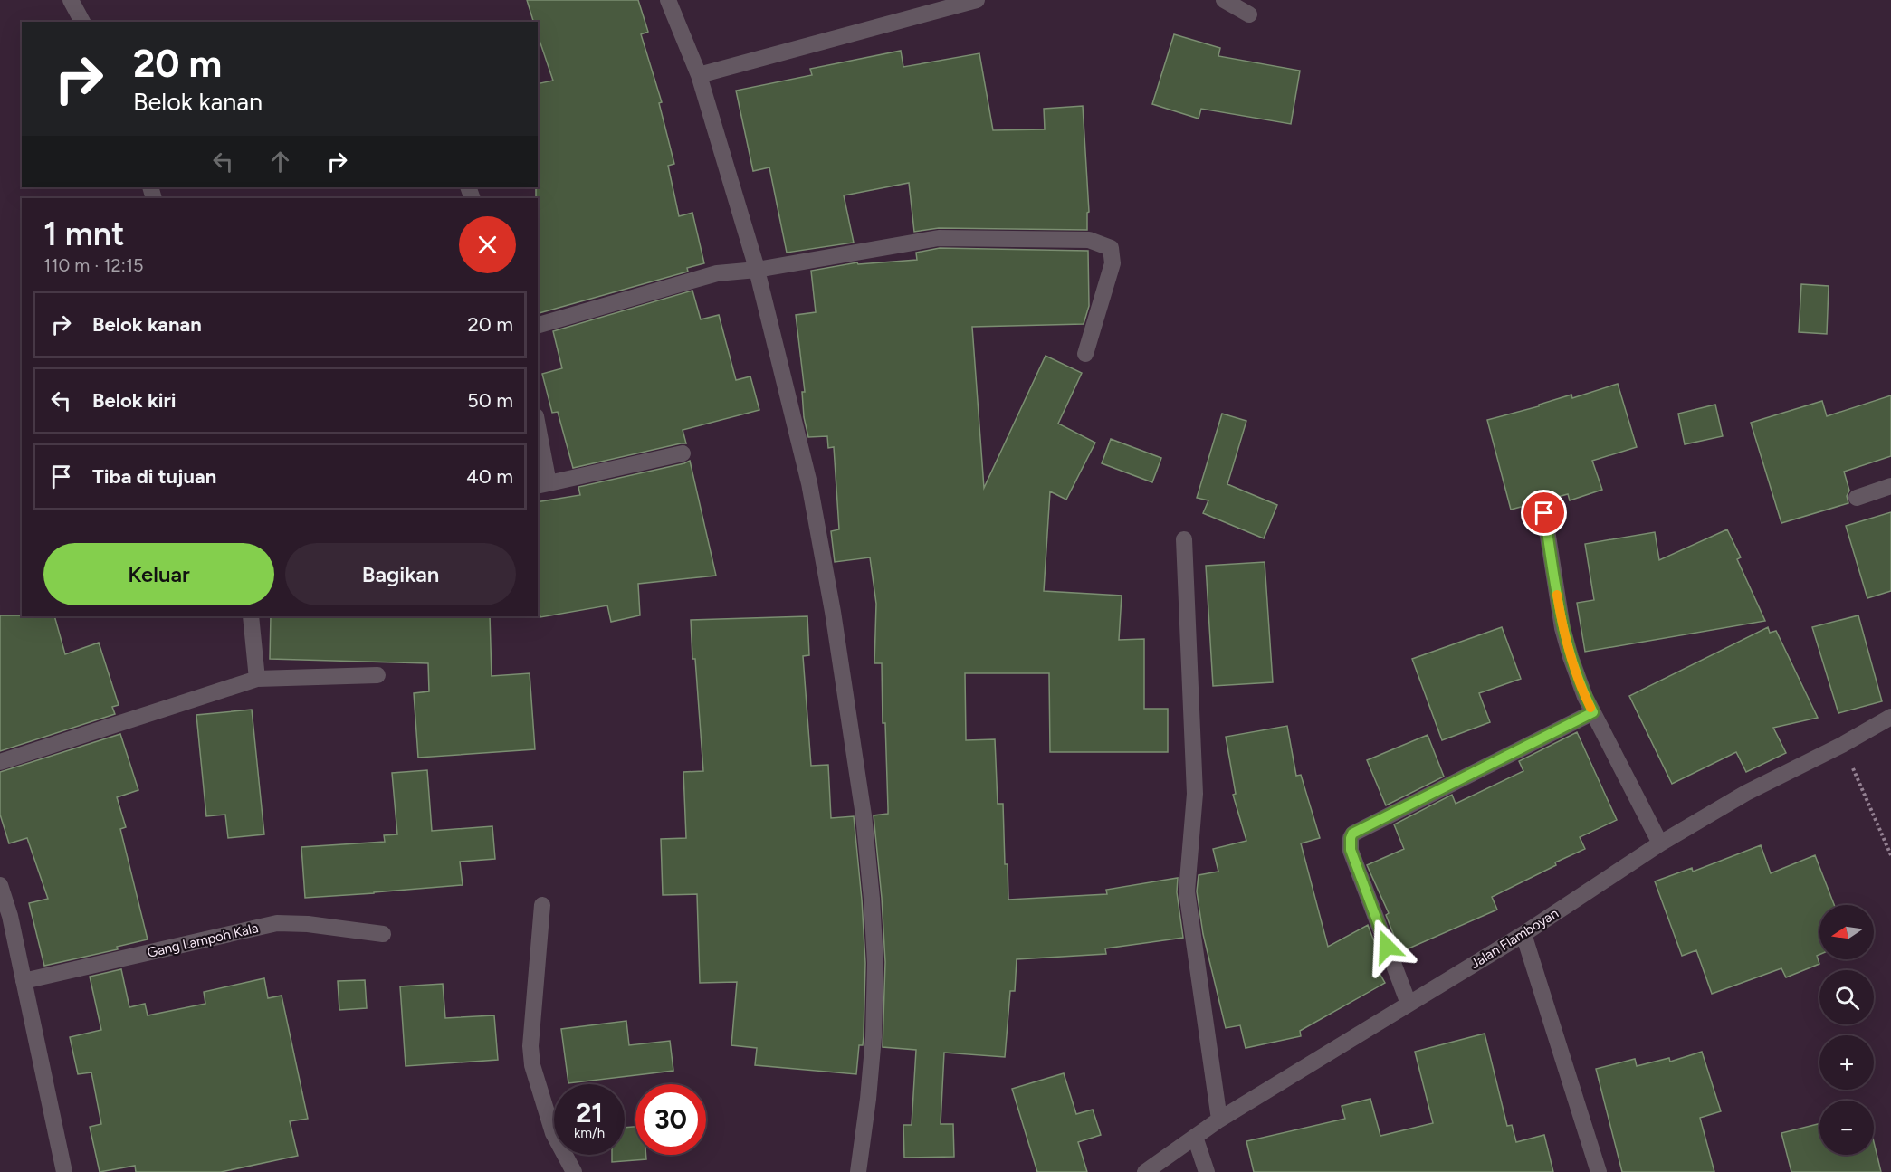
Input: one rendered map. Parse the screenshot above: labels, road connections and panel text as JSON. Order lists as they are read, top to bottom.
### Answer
{
  "streets": {
    "street": ["Jalan Flamboyan", "Gang Lampoh Kala"]
  },
  "north": "left",
  "page": {
    "turn": ["20 m", "Belok kanan"],
    "heading": ["1 mnt", "110 m · 12:15"],
    "list": [
      {
        "name": "Belok kanan",
        "value": "20 m"
      },
      {
        "name": "Belok kiri",
        "value": "50 m"
      },
      {
        "name": "Tiba di tujuan",
        "value": "40 m"
      }
    ],
    "buttons": ["Keluar", "Bagikan"],
    "map_buttons": ["+", "−"],
    "speed": "21 km/h",
    "limit": "30"
  }
}
